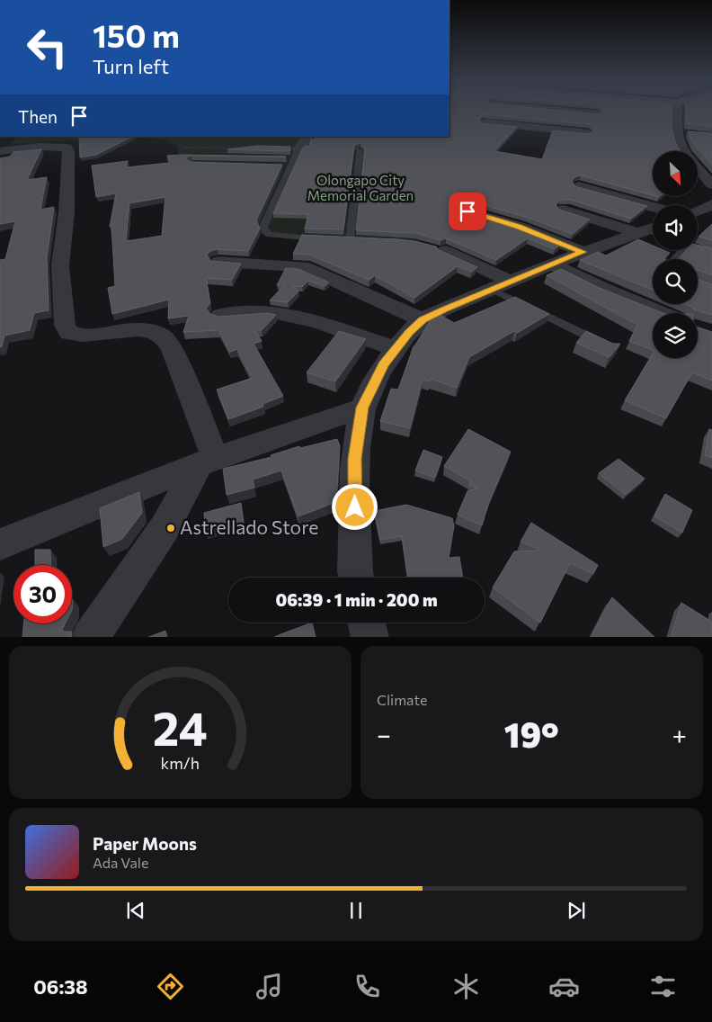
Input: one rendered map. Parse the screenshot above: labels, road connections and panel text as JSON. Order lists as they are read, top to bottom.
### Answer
{
  "parks": ["Olongapo City Memorial Garden"],
  "places": ["Astrellado Store"],
  "north": "bottom right",
  "page": {
    "turn": ["150 m", "Turn left"],
    "then": "Then",
    "limit": "30",
    "trip": "06:39 · 1 min · 200 m",
    "tile": "Climate",
    "heat": ["−", "19°", "+"],
    "song": ["Paper Moons", "Ada Vale"],
    "tabs": "06:38",
    "gauge": ["24", "km/h"]
  }
}
